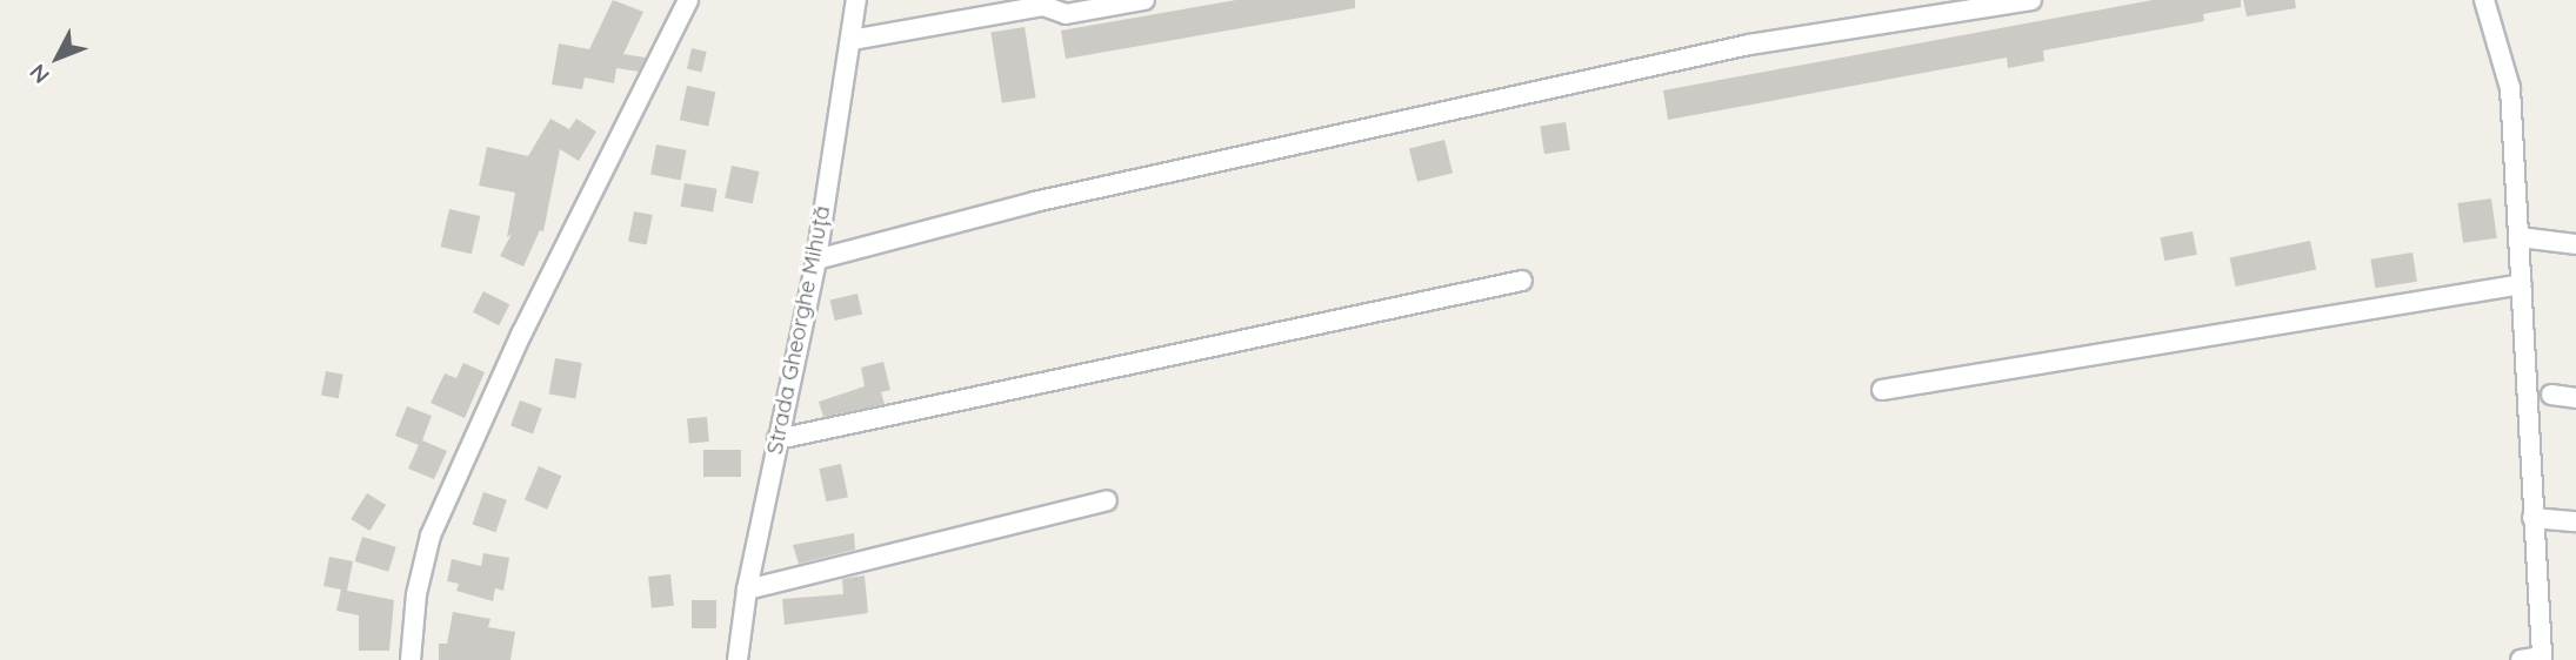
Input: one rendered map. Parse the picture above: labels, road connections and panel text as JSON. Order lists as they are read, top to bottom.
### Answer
{
  "streets": {
    "street": ["Strada Gheorghe Mihuță"]
  },
  "north": "bottom left"
}
